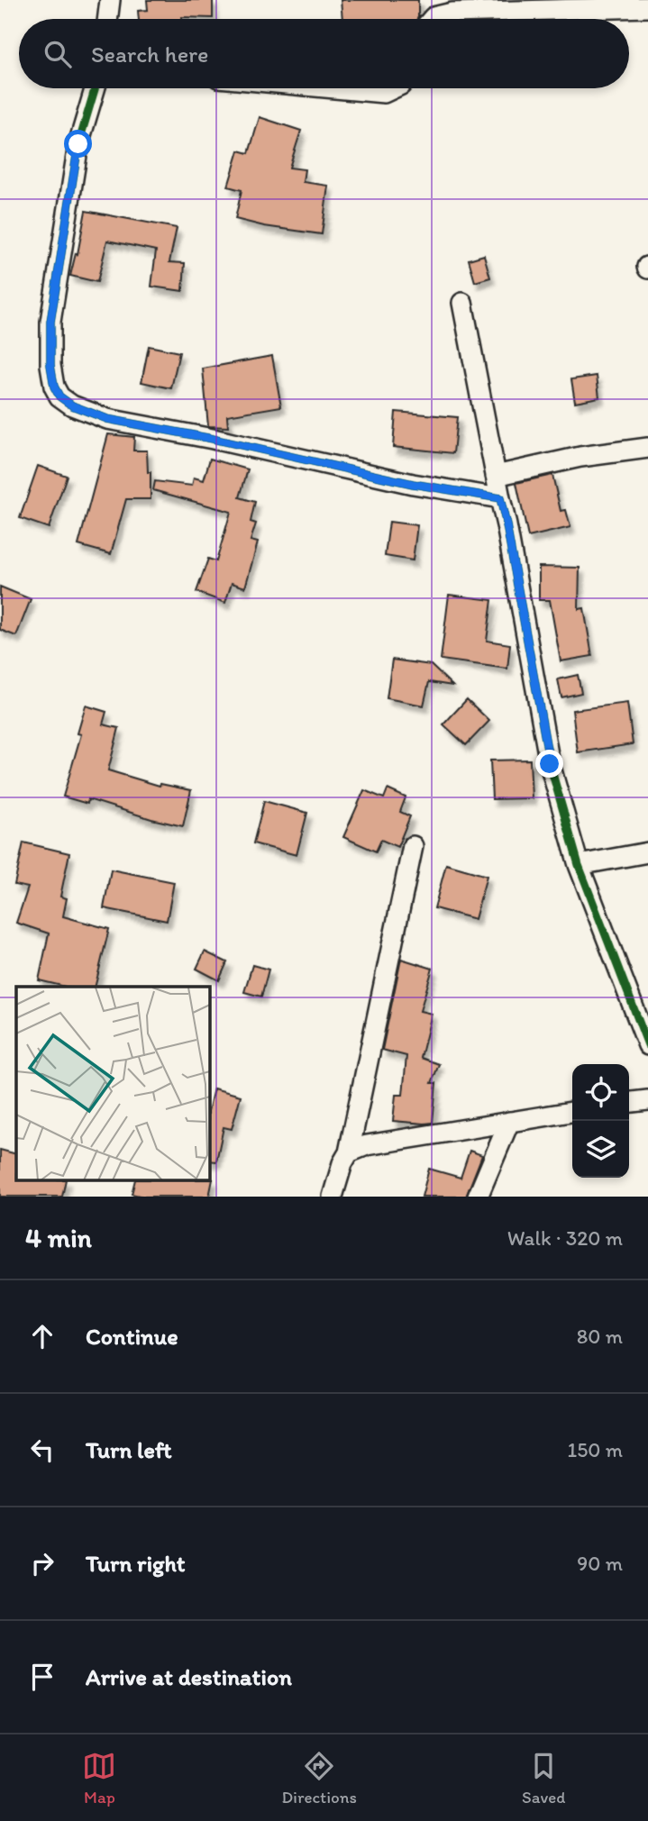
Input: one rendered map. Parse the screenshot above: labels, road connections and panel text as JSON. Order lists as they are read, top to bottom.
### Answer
{
  "page": {
    "search": "Search here",
    "heading": ["4 min", "Walk · 320 m"],
    "list": [
      ["Continue", "80 m"],
      ["Turn left", "150 m"],
      ["Turn right", "90 m"],
      "Arrive at destination"
    ],
    "nav": ["Map", "Directions", "Saved"]
  }
}
